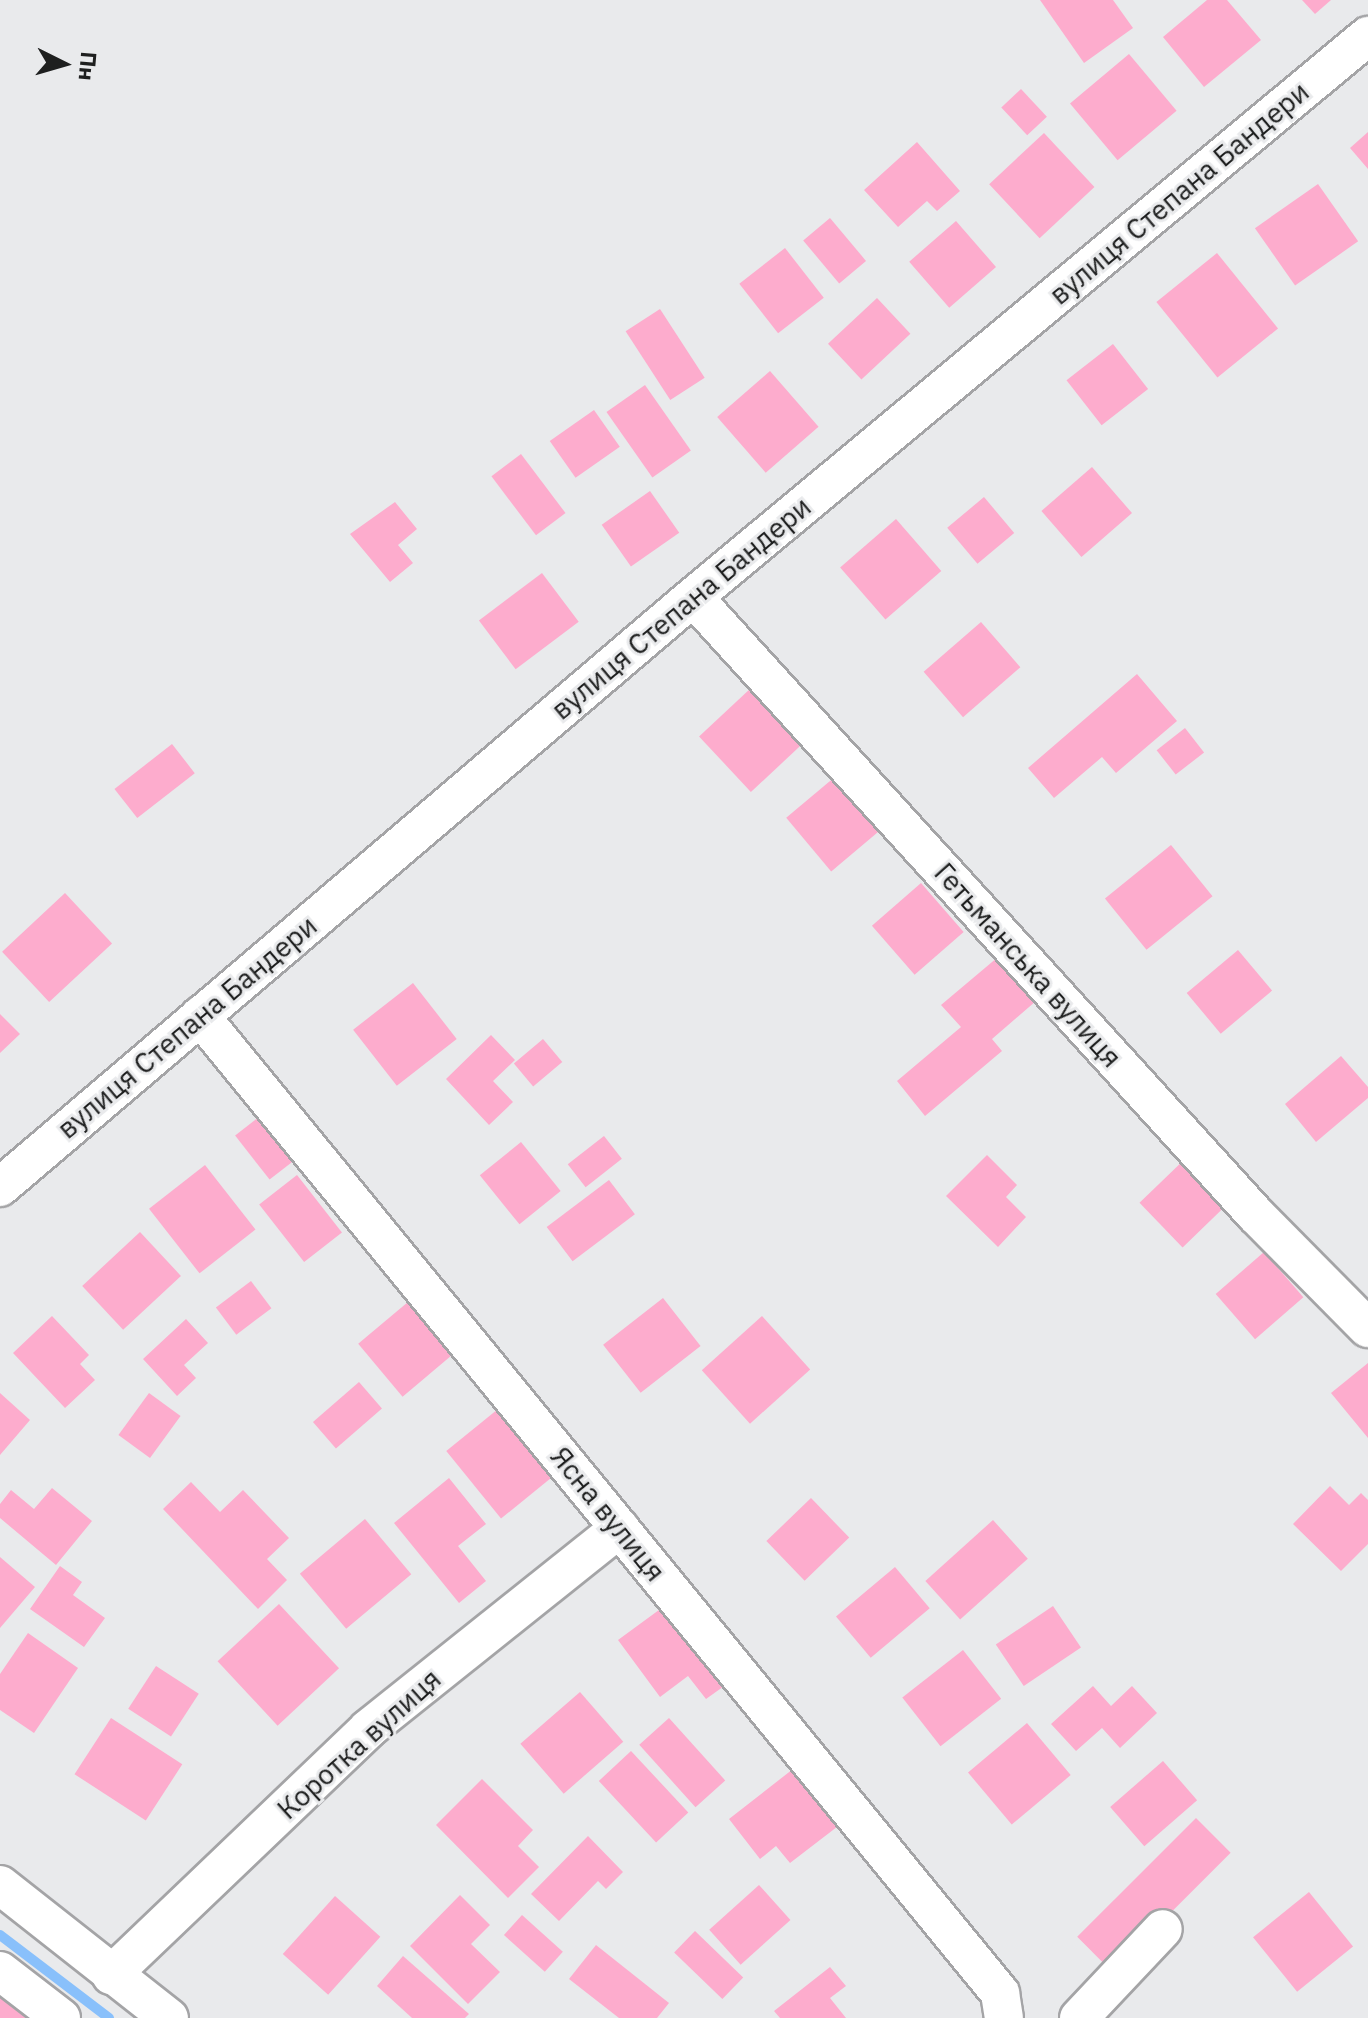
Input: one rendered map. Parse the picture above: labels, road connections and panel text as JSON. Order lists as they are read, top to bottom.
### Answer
{
  "streets": {
    "street": [
      "вулиця Степана Бандери",
      "Гетьманська вулиця",
      "Ясна вулиця",
      "Коротка вулиця"
    ]
  },
  "crossings": [
    ["вулиця Степана Бандери", "Гетьманська вулиця"],
    ["вулиця Степана Бандери", "Ясна вулиця"],
    ["Ясна вулиця", "Коротка вулиця"]
  ],
  "north": "right"
}
